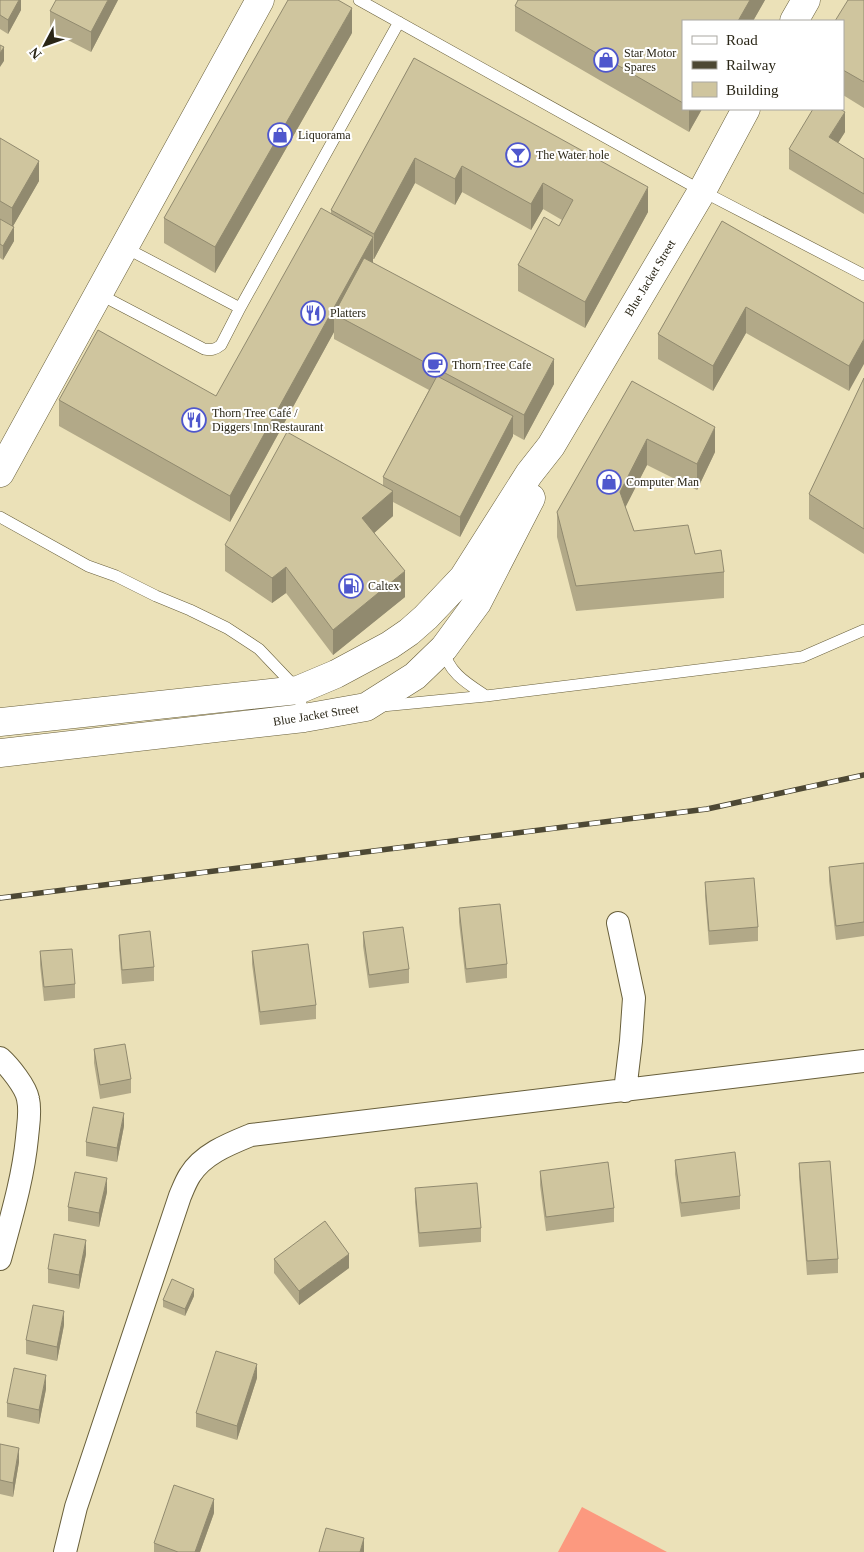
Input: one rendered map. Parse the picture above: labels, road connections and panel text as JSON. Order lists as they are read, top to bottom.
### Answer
{
  "streets": {
    "highway": ["Blue Jacket Street"]
  },
  "places": {
    "shop": ["Star Motor Spares", "Liquorama", "Computer Man"],
    "bar": ["The Water hole"],
    "restaurant": ["Platters", "Thorn Tree Café / Diggers Inn Restaurant"],
    "cafe": ["Thorn Tree Cafe"],
    "fuel station": ["Caltex"]
  },
  "legend": ["Road", "Railway", "Building"],
  "north": "bottom left"
}
